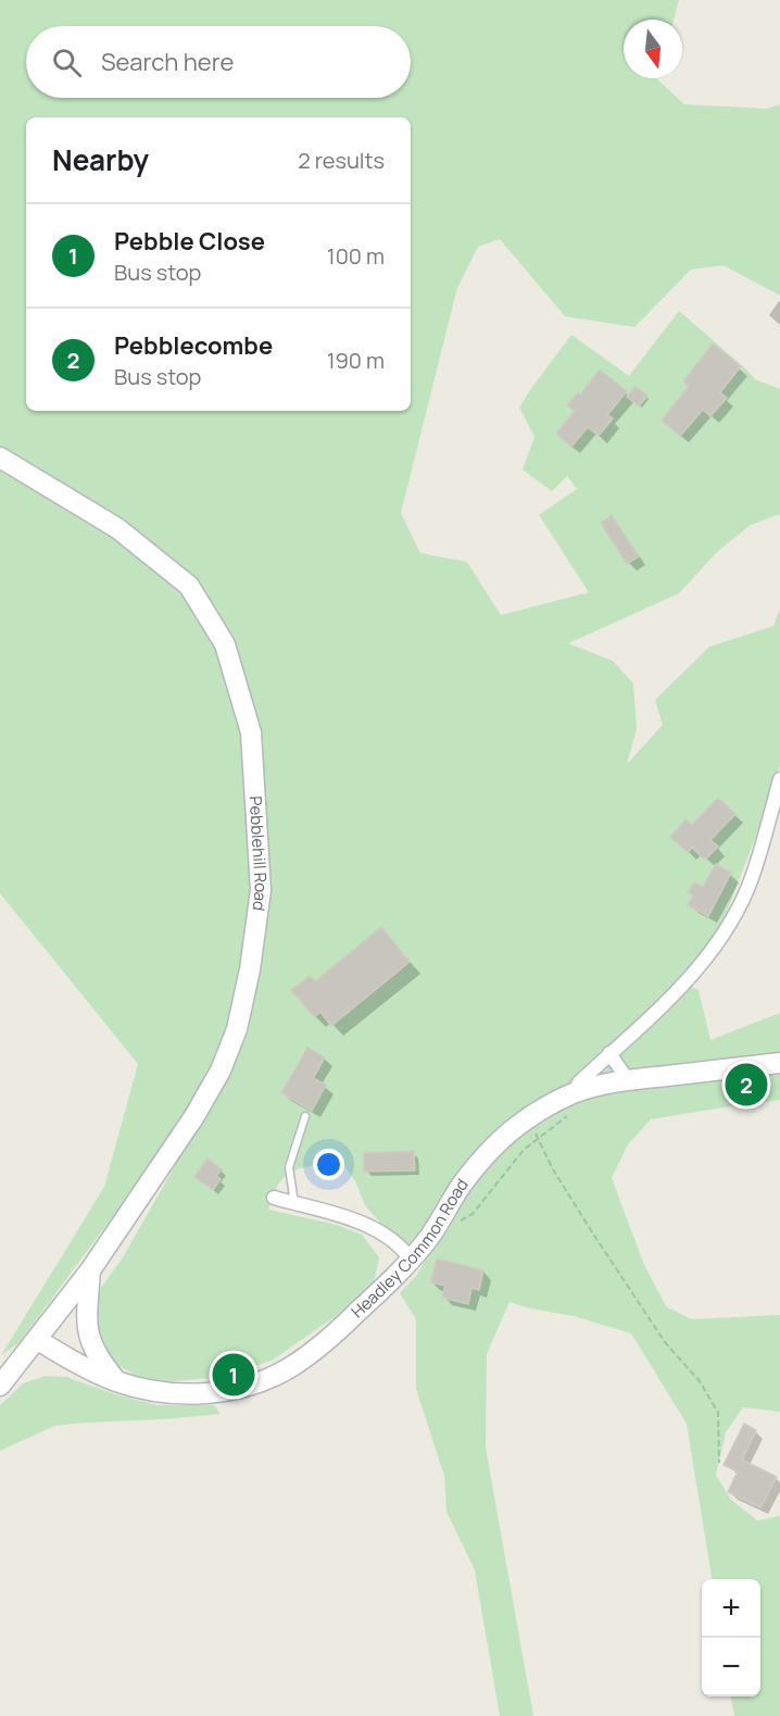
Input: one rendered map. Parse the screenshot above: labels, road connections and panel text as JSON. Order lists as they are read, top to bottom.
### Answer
{
  "streets": {
    "main road": ["Pebblehill Road", "Headley Common Road"]
  },
  "crossings": [
    ["Pebblehill Road", "Headley Common Road"]
  ],
  "north": "bottom",
  "page": {
    "search": "Search here",
    "heading": ["Nearby", "2 results"],
    "list": [
      {
        "mark": "1",
        "name": "Pebble Close",
        "note": "Bus stop",
        "value": "100 m"
      },
      {
        "mark": "2",
        "name": "Pebblecombe",
        "note": "Bus stop",
        "value": "190 m"
      }
    ],
    "pins": ["2", "1"],
    "map_buttons": ["+", "−"]
  }
}
